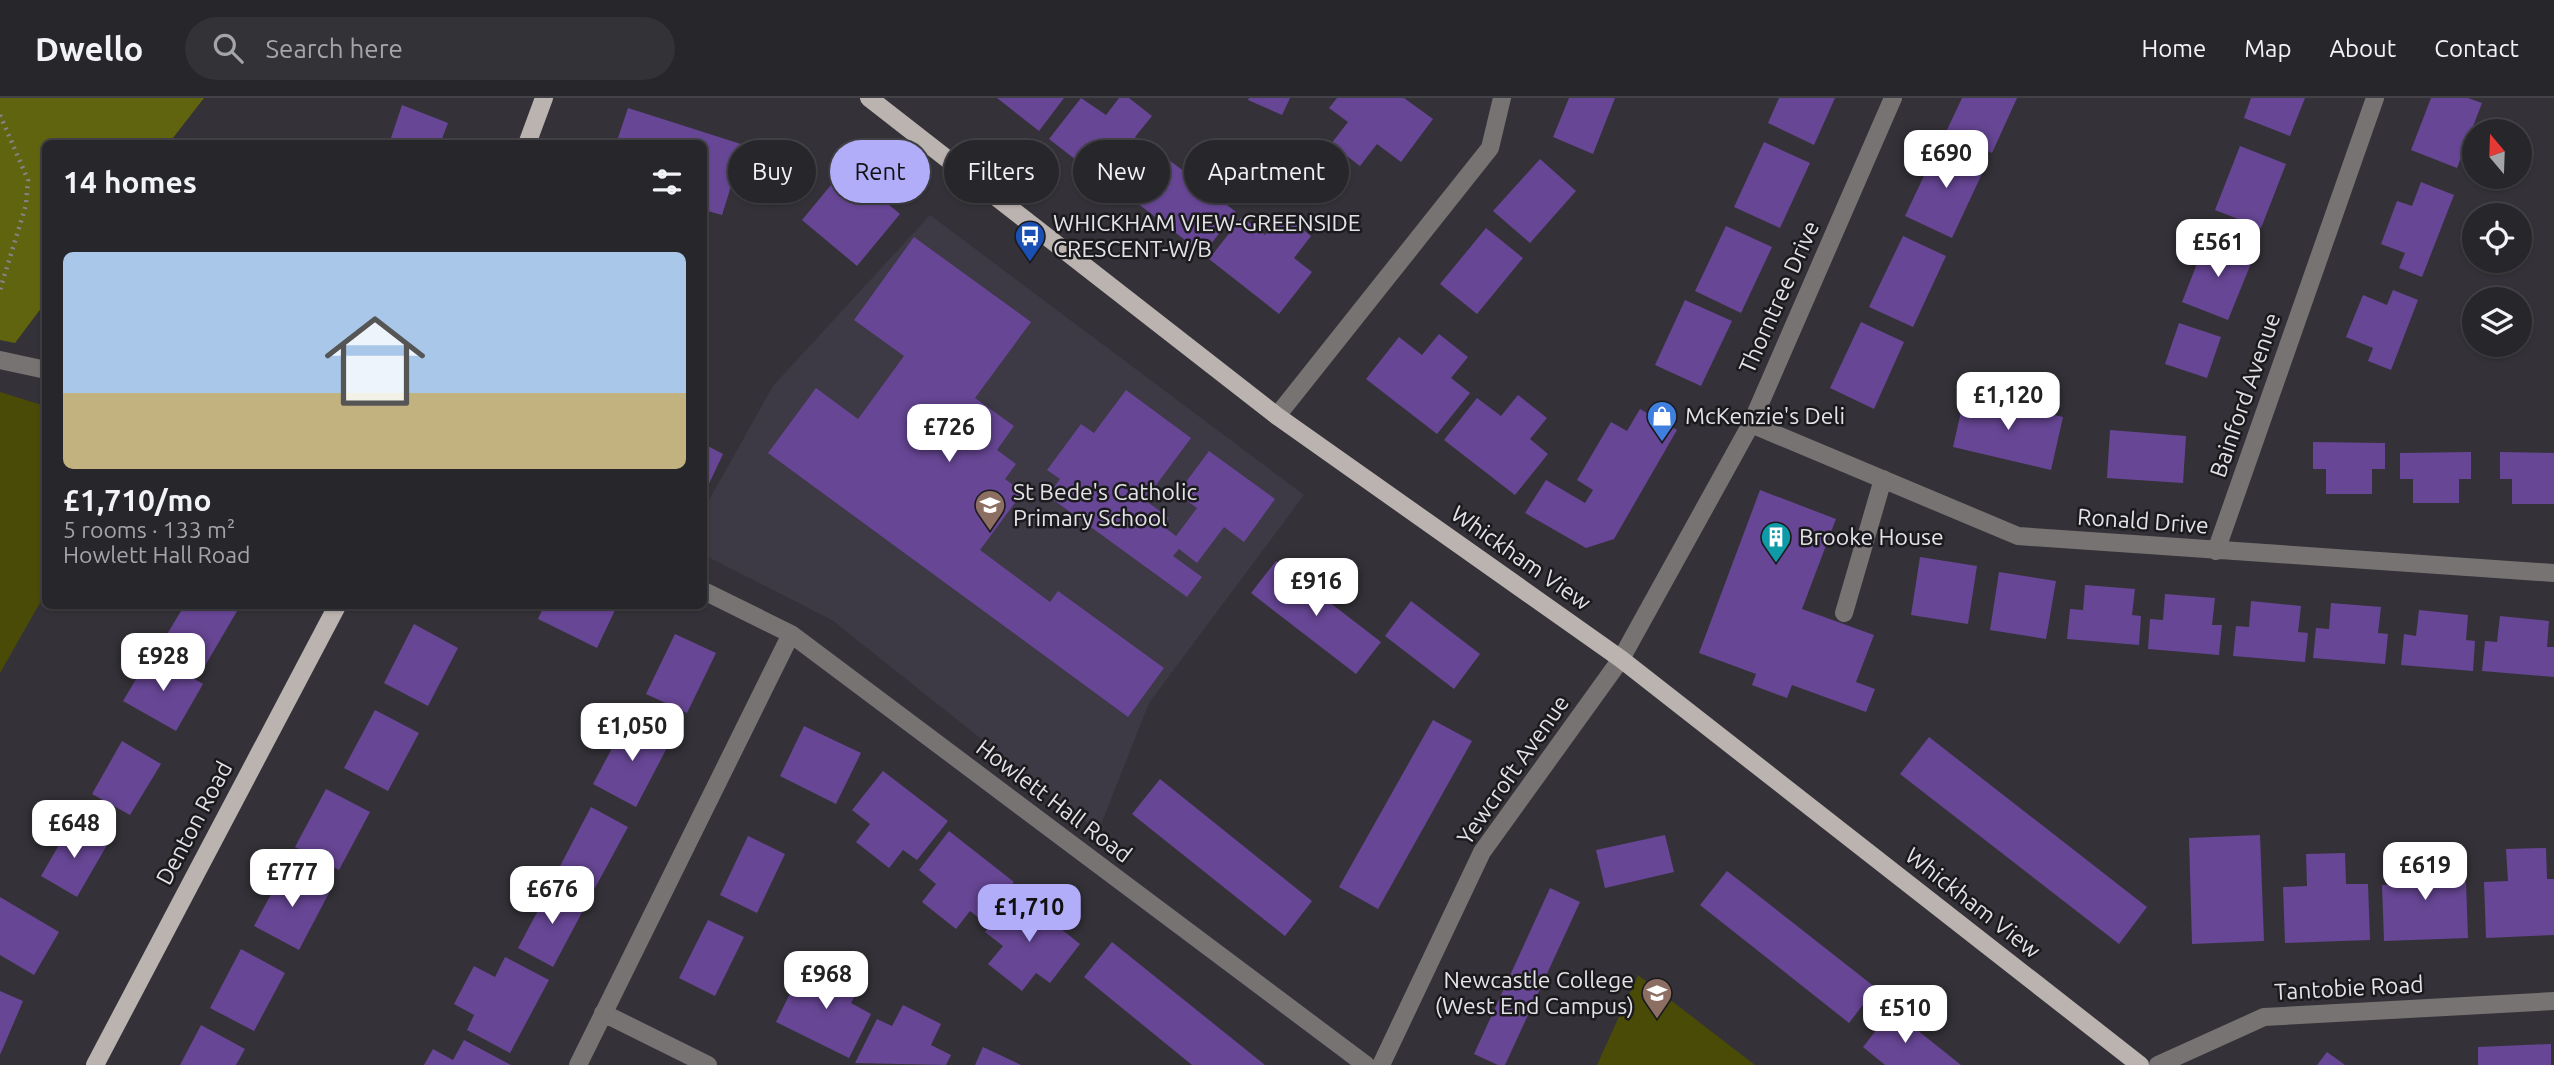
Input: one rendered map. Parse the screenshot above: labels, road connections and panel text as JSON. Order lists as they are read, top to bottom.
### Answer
{
  "streets": {
    "main road": ["Whickham View", "Denton Road"],
    "street": [
      "Thorntree Drive",
      "Bainford Avenue",
      "Ronald Drive",
      "Yewcroft Avenue",
      "Howlett Hall Road",
      "Tantobie Road"
    ]
  },
  "crossings": [
    ["Thorntree Drive", "Ronald Drive"],
    ["Thorntree Drive", "Whickham View"],
    ["Thorntree Drive", "Yewcroft Avenue"],
    ["Bainford Avenue", "Ronald Drive"],
    ["Whickham View", "Yewcroft Avenue"]
  ],
  "places": {
    "bus stop": ["WHICKHAM VIEW-GREENSIDE CRESCENT-W/B"],
    "shop": ["McKenzie's Deli"],
    "school or university": ["St Bede's Catholic Primary School", "Newcastle College (West End Campus)"],
    "building": ["Brooke House"]
  },
  "north": "top",
  "page": {
    "header": "Dwello",
    "search": "Search here",
    "nav": [
      "Home",
      "Map",
      "About",
      "Contact"
    ],
    "price": [
      "£690",
      "£561",
      "£1,120",
      "£726",
      "£916",
      "£928",
      "£1,050",
      "£648",
      "£619",
      "£777",
      "£676",
      "£1,710",
      "£968",
      "£510"
    ],
    "chip": [
      "Buy",
      "Rent",
      "Filters",
      "New",
      "Apartment"
    ],
    "heading": "14 homes",
    "list": [
      {
        "name": "£1,710/mo",
        "note": "5 rooms · 133 m² · Howlett Hall Road"
      }
    ]
  }
}
